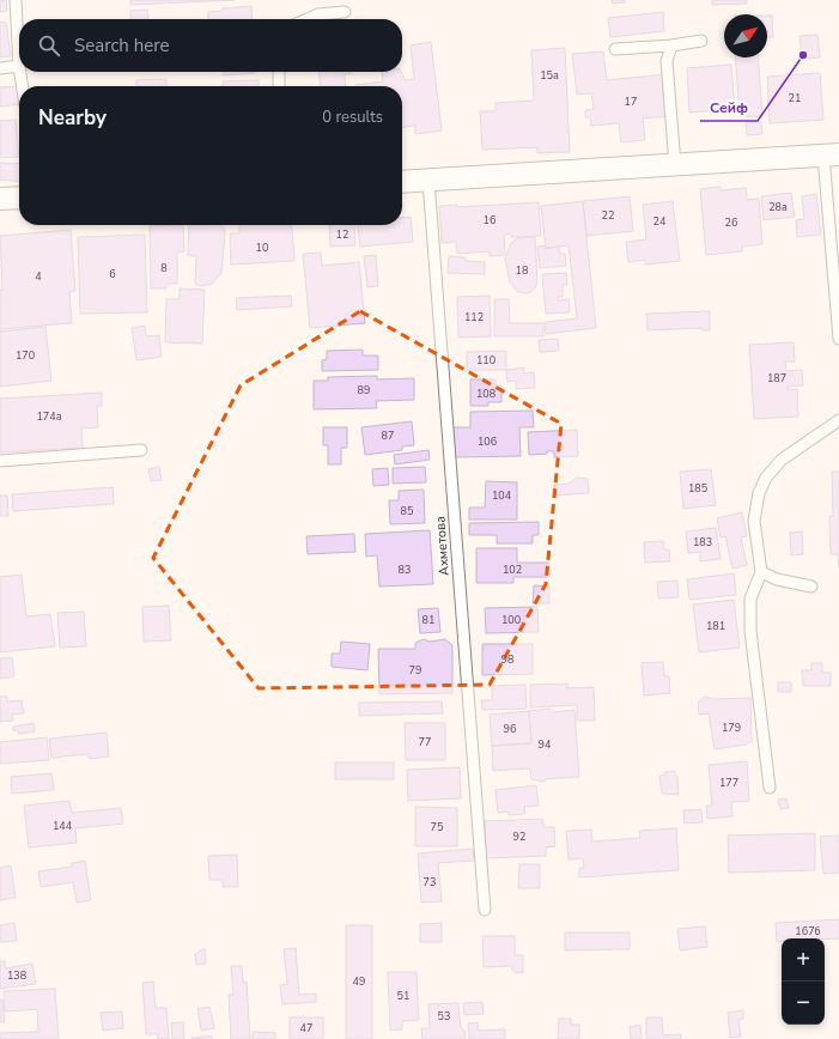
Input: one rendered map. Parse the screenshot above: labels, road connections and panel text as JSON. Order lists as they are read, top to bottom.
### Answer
{
  "streets": {
    "lane": ["Ахметова"]
  },
  "places": ["Сейф"],
  "house_numbers": [
    "15а",
    "21",
    "17",
    "28а",
    "22",
    "16",
    "24",
    "26",
    "12",
    "10",
    "8",
    "18",
    "6",
    "4",
    "112",
    "170",
    "110",
    "187",
    "89",
    "108",
    "174а",
    "87",
    "106",
    "185",
    "104",
    "85",
    "183",
    "83",
    "102",
    "81",
    "100",
    "181",
    "98",
    "79",
    "179",
    "96",
    "77",
    "94",
    "177",
    "144",
    "75",
    "92",
    "73",
    "167б",
    "138",
    "49",
    "51",
    "53",
    "47"
  ],
  "north": "top right",
  "page": {
    "search": "Search here",
    "heading": ["Nearby", "0 results"],
    "map_buttons": ["+", "−"]
  }
}
